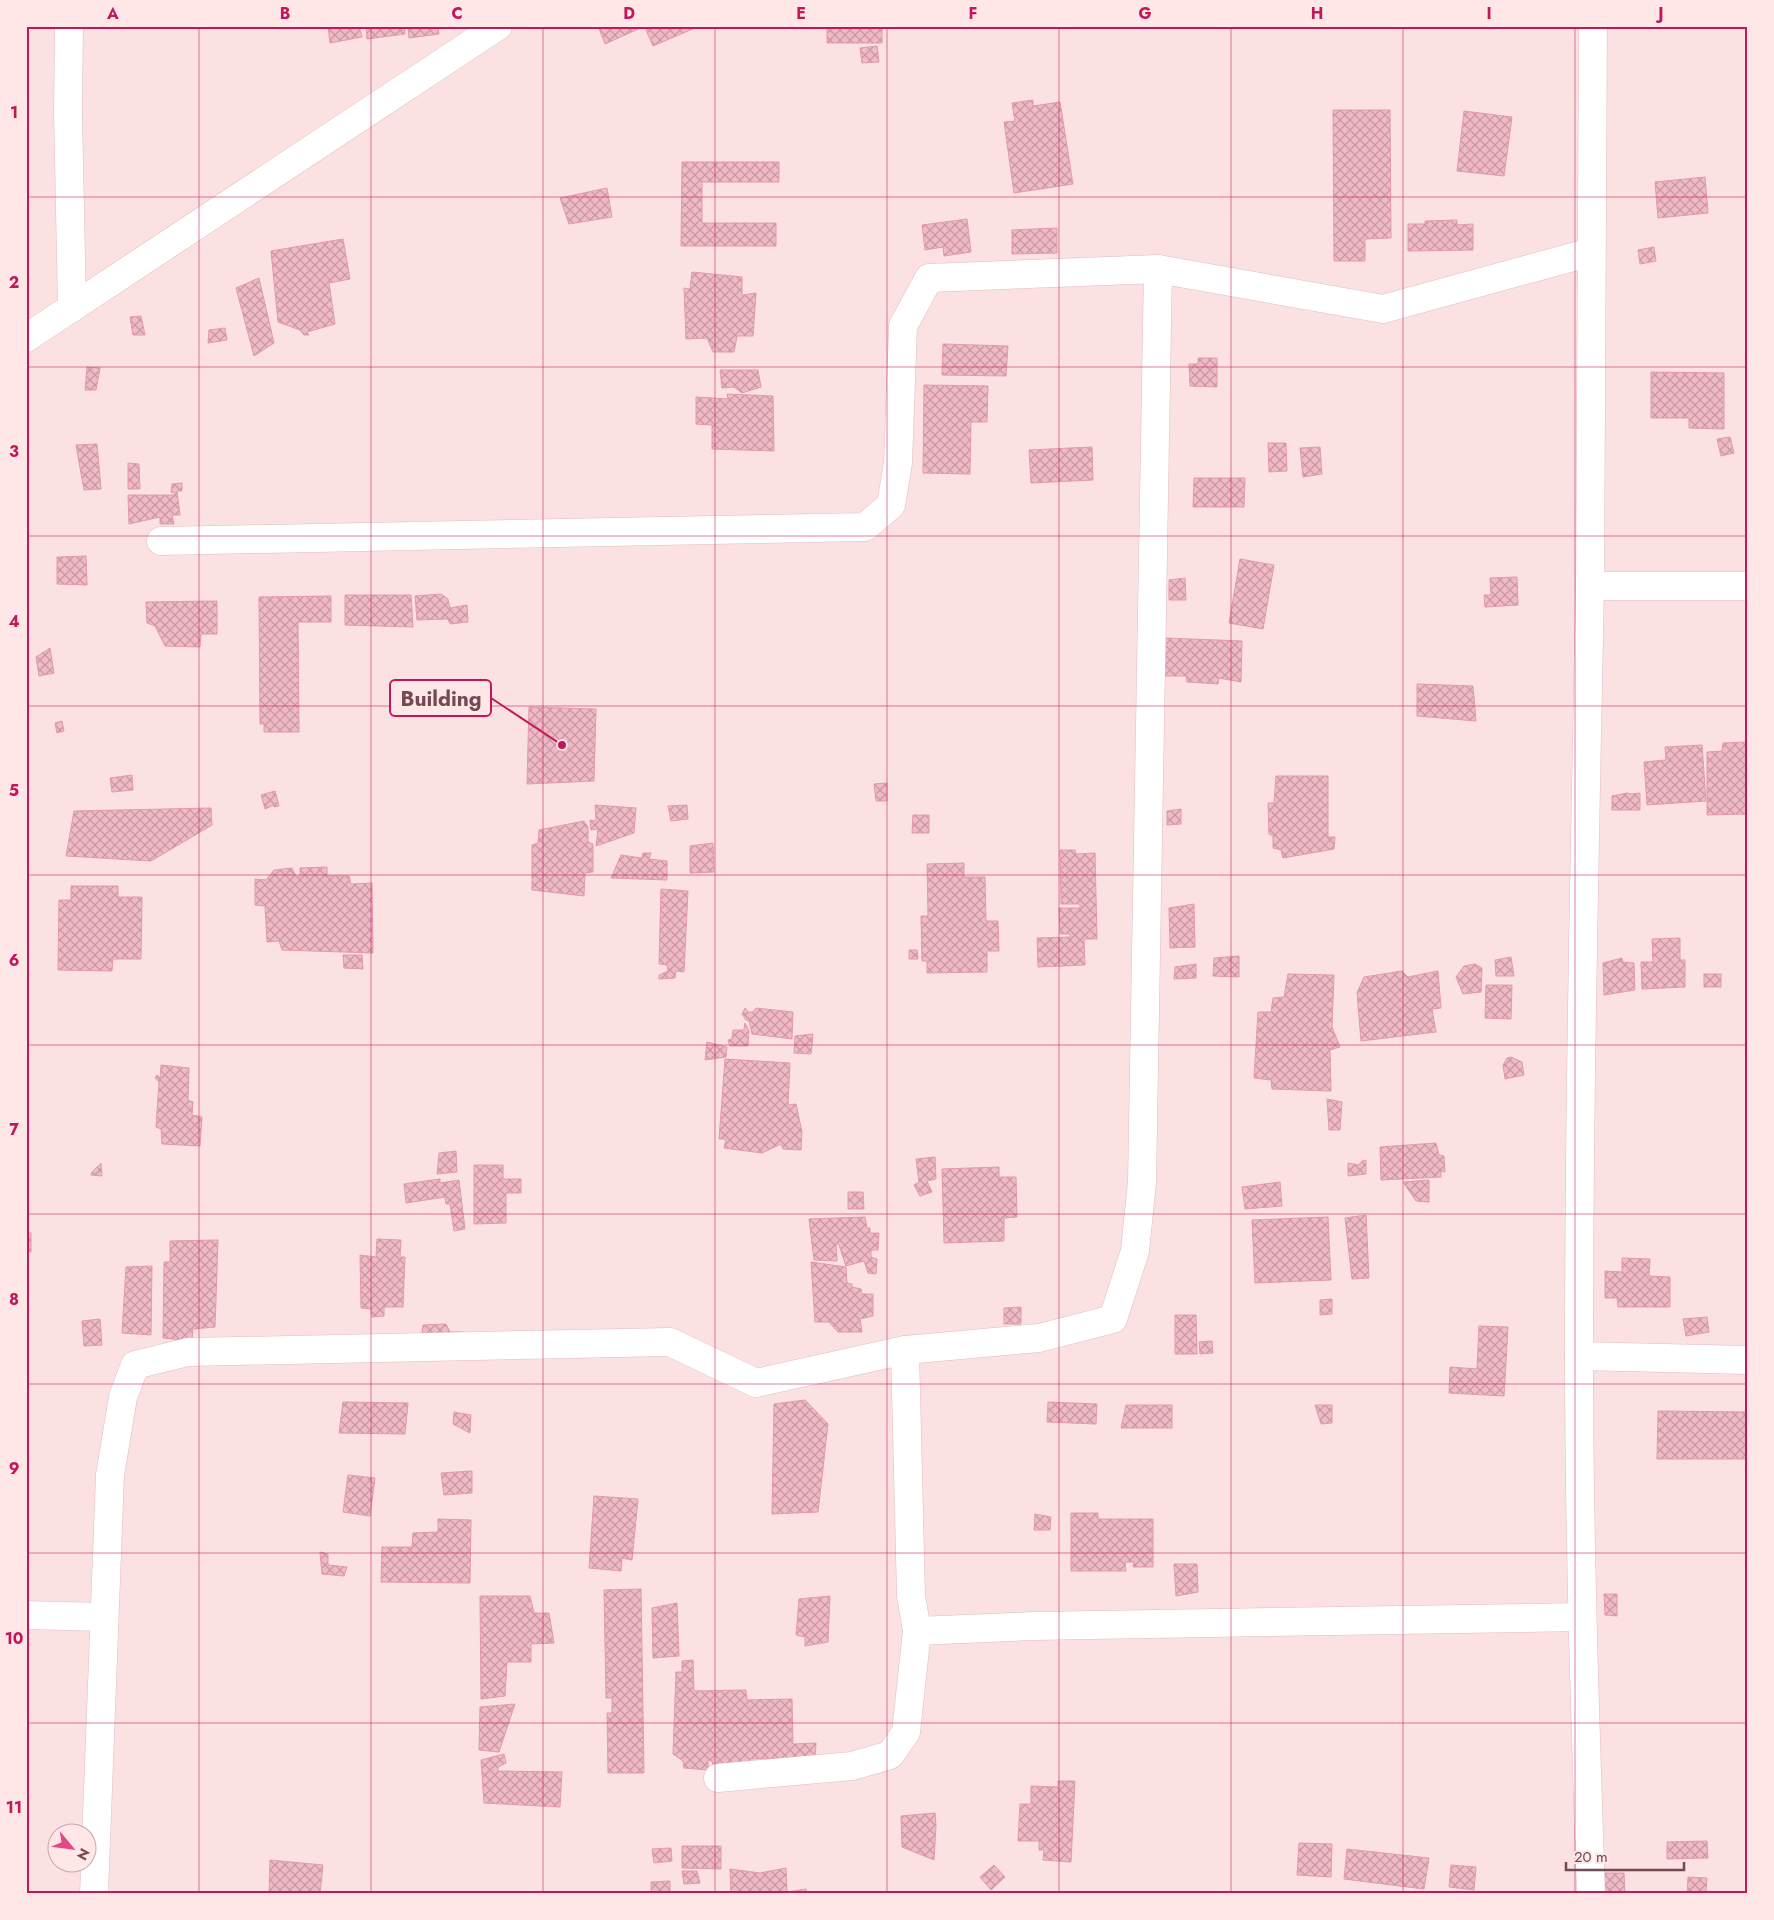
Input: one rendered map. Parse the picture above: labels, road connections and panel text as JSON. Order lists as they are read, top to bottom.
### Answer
{
  "places": ["Building"],
  "scale_bar": "20 m",
  "north": "bottom right",
  "grid": {
    "columns": [
      "A",
      "B",
      "C",
      "D",
      "E",
      "F",
      "G",
      "H",
      "I",
      "J"
    ],
    "rows": [
      "1",
      "2",
      "3",
      "4",
      "5",
      "6",
      "7",
      "8",
      "9",
      "10",
      "11"
    ]
  }
}
